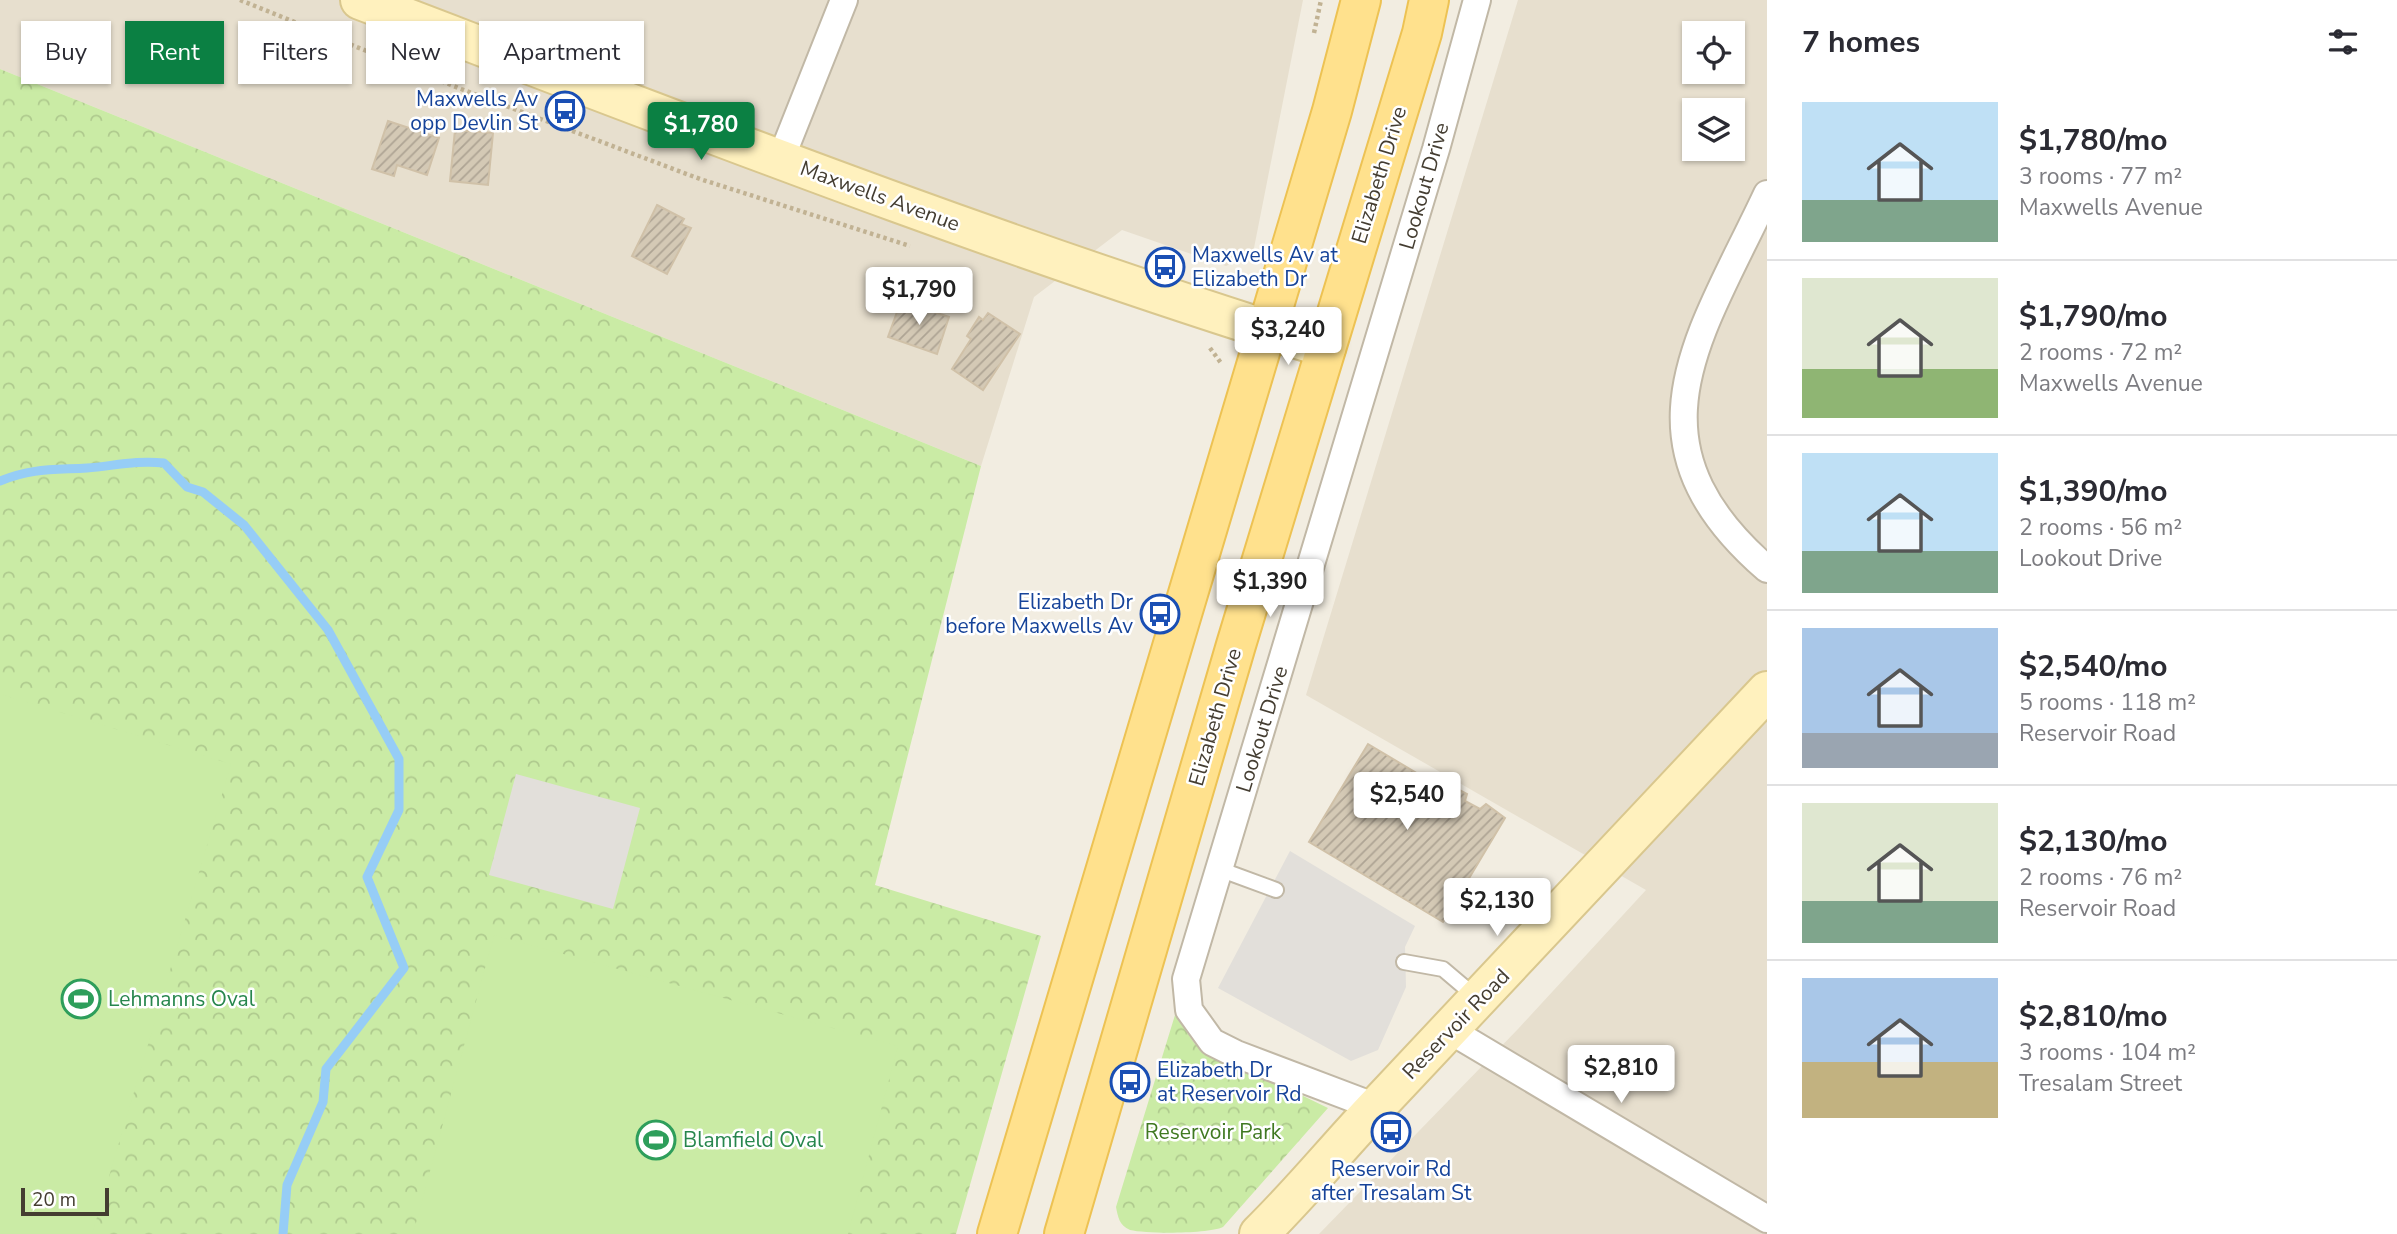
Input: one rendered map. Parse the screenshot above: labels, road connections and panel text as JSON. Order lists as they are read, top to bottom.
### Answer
{
  "streets": {
    "main road": ["Elizabeth Drive"],
    "street": ["Lookout Drive", "Maxwells Avenue", "Reservoir Road"]
  },
  "crossings": [
    ["Elizabeth Drive", "Maxwells Avenue"],
    ["Lookout Drive", "Reservoir Road"]
  ],
  "parks": ["Reservoir Park"],
  "places": {
    "bus stop": [
      "Maxwells Av opp Devlin St",
      "Maxwells Av at Elizabeth Dr",
      "Elizabeth Dr before Maxwells Av",
      "Elizabeth Dr at Reservoir Rd",
      "Reservoir Rd after Tresalam St"
    ],
    "sports": ["Lehmanns Oval", "Blamfield Oval"]
  },
  "scale_bar": "20 m",
  "page": {
    "heading": "7 homes",
    "chip": [
      "Buy",
      "Rent",
      "Filters",
      "New",
      "Apartment"
    ],
    "list": [
      {
        "name": "$1,780/mo",
        "note": "3 rooms · 77 m² · Maxwells Avenue"
      },
      {
        "name": "$1,790/mo",
        "note": "2 rooms · 72 m² · Maxwells Avenue"
      },
      {
        "name": "$1,390/mo",
        "note": "2 rooms · 56 m² · Lookout Drive"
      },
      {
        "name": "$2,540/mo",
        "note": "5 rooms · 118 m² · Reservoir Road"
      },
      {
        "name": "$2,130/mo",
        "note": "2 rooms · 76 m² · Reservoir Road"
      },
      {
        "name": "$2,810/mo",
        "note": "3 rooms · 104 m² · Tresalam Street"
      }
    ],
    "price": [
      "$1,780",
      "$1,790",
      "$3,240",
      "$1,390",
      "$2,540",
      "$2,130",
      "$2,810"
    ],
    "scale": "20 m"
  }
}
